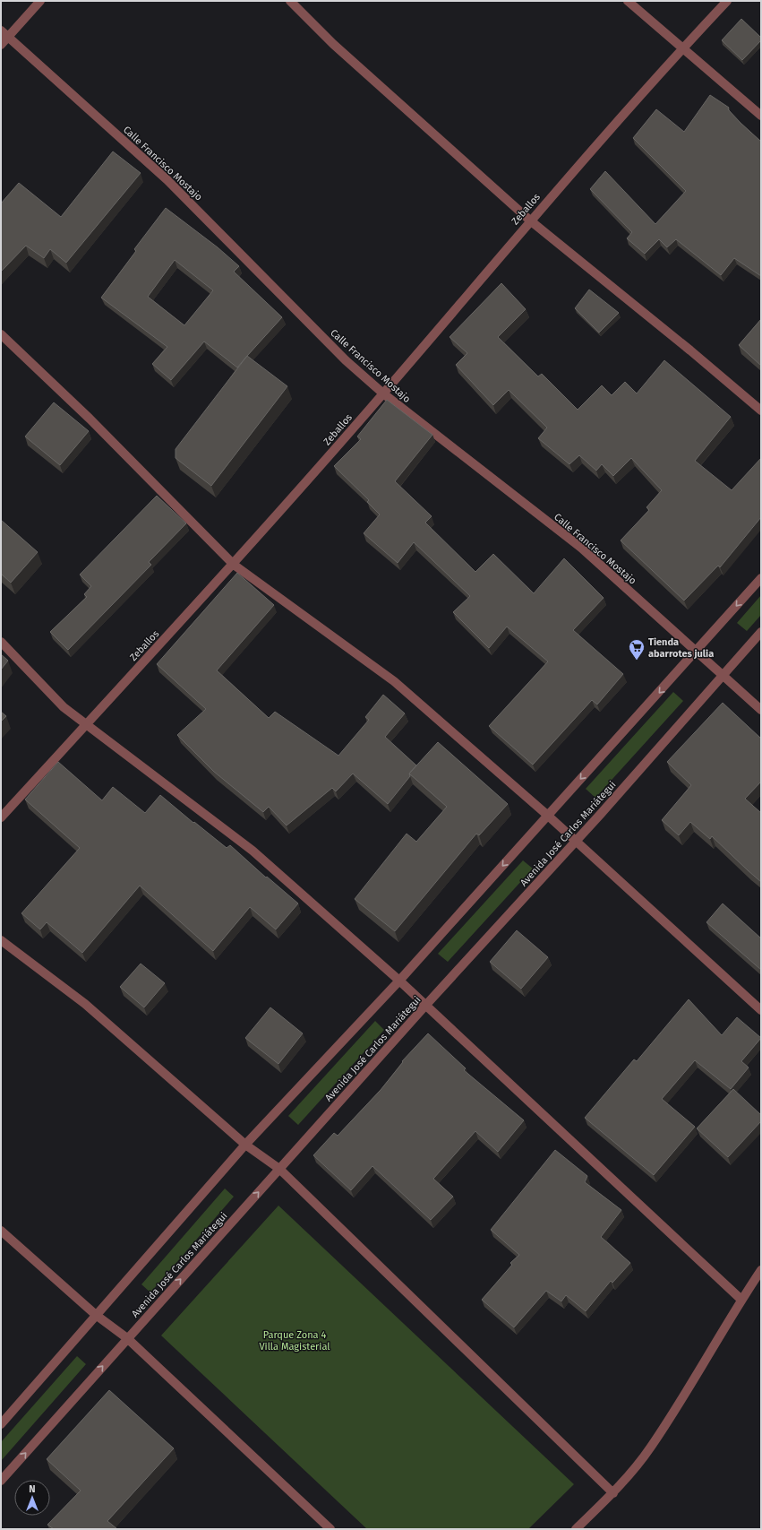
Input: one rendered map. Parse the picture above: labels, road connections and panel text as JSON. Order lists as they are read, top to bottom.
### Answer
{
  "streets": {
    "street": ["Calle Francisco Mostajo", "Zeballos", "Avenida José Carlos Mariátegui"]
  },
  "crossings": [
    ["Calle Francisco Mostajo", "Zeballos"],
    ["Calle Francisco Mostajo", "Avenida José Carlos Mariátegui"]
  ],
  "parks": ["Parque Zona 4 Villa Magisterial"],
  "places": {
    "supermarket": ["Tienda abarrotes julia"]
  },
  "north": "top"
}
